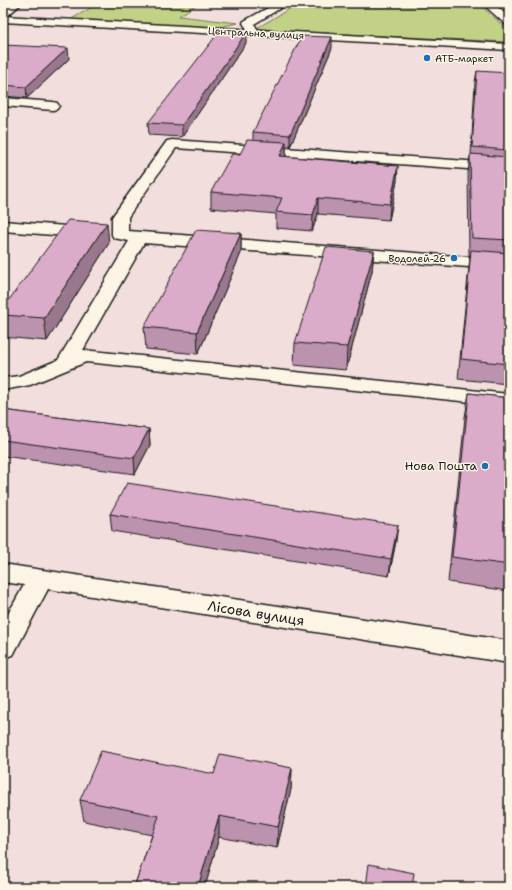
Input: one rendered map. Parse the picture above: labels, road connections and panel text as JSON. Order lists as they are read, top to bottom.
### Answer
{
  "streets": {
    "main road": ["Центральна вулиця", "Лісова вулиця"]
  },
  "places": ["АТБ-маркет", "Водолей-26", "Нова Пошта"]
}
